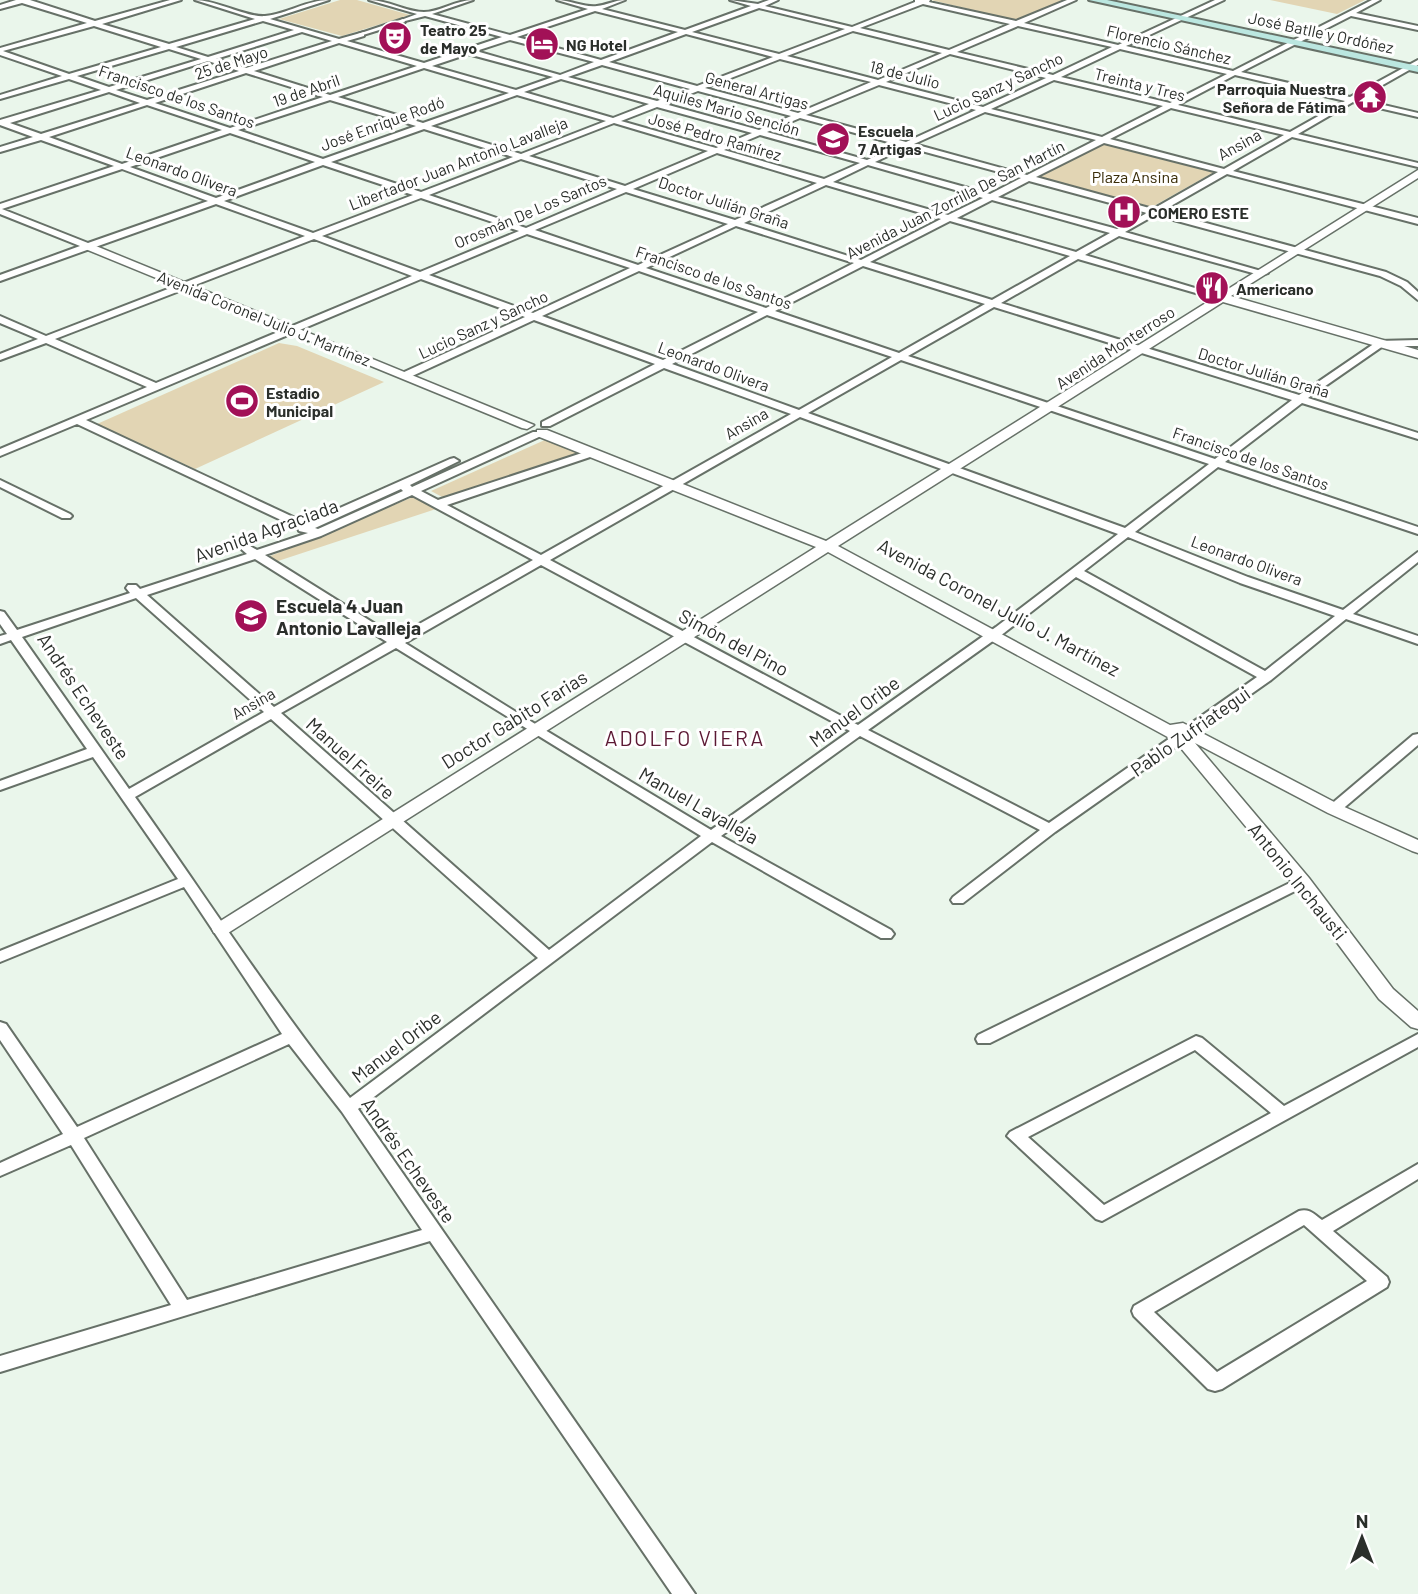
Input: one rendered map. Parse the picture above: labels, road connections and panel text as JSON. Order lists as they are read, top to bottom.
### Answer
{
  "streets": {
    "main road": ["José Batlle y Ordóñez"],
    "street": [
      "Florencio Sánchez",
      "25 de Mayo",
      "18 de Julio",
      "Treinta y Tres",
      "Lucio Sanz y Sancho",
      "19 de Abril",
      "General Artigas",
      "Francisco de los Santos",
      "Aquiles Mario Sención",
      "José Enrique Rodó",
      "José Pedro Ramírez",
      "Ansina",
      "Libertador Juan Antonio Lavalleja",
      "Leonardo Olivera",
      "Avenida Juan Zorrilla De San Martín",
      "Doctor Julián Graña",
      "Orosmán De Los Santos",
      "Avenida Coronel Julio J. Martínez",
      "Avenida Monterroso",
      "Avenida Agraciada",
      "Simón del Pino",
      "Andrés Echeveste",
      "Manuel Oribe",
      "Doctor Gabito Farias",
      "Pablo Zufriategui",
      "Manuel Freire",
      "Manuel Lavalleja",
      "Antonio Inchausti"
    ]
  },
  "crossings": [
    ["José Batlle y Ordóñez", "Lucio Sanz y Sancho"],
    ["José Batlle y Ordóñez", "Ansina"],
    ["José Batlle y Ordóñez", "Avenida Juan Zorrilla De San Martín"],
    ["Florencio Sánchez", "Lucio Sanz y Sancho"],
    ["Florencio Sánchez", "Ansina"],
    ["Florencio Sánchez", "Libertador Juan Antonio Lavalleja"],
    ["Florencio Sánchez", "Avenida Juan Zorrilla De San Martín"],
    ["Florencio Sánchez", "Orosmán De Los Santos"],
    ["25 de Mayo", "General Artigas"],
    ["25 de Mayo", "Francisco de los Santos"],
    ["25 de Mayo", "José Pedro Ramírez"],
    ["25 de Mayo", "Leonardo Olivera"],
    ["25 de Mayo", "Doctor Julián Graña"],
    ["18 de Julio", "Lucio Sanz y Sancho"],
    ["18 de Julio", "19 de Abril"],
    ["18 de Julio", "José Enrique Rodó"],
    ["18 de Julio", "Ansina"],
    ["18 de Julio", "Libertador Juan Antonio Lavalleja"],
    ["18 de Julio", "Avenida Juan Zorrilla De San Martín"],
    ["18 de Julio", "Orosmán De Los Santos"],
    ["18 de Julio", "Avenida Monterroso"],
    ["Treinta y Tres", "Lucio Sanz y Sancho"],
    ["Treinta y Tres", "José Enrique Rodó"],
    ["Treinta y Tres", "Ansina"],
    ["Treinta y Tres", "Libertador Juan Antonio Lavalleja"],
    ["Treinta y Tres", "Avenida Juan Zorrilla De San Martín"],
    ["Treinta y Tres", "Orosmán De Los Santos"],
    ["Lucio Sanz y Sancho", "General Artigas"],
    ["Lucio Sanz y Sancho", "Francisco de los Santos"],
    ["Lucio Sanz y Sancho", "Aquiles Mario Sención"],
    ["Lucio Sanz y Sancho", "José Pedro Ramírez"],
    ["Lucio Sanz y Sancho", "Leonardo Olivera"],
    ["Lucio Sanz y Sancho", "Doctor Julián Graña"],
    ["Lucio Sanz y Sancho", "Avenida Coronel Julio J. Martínez"],
    ["19 de Abril", "General Artigas"],
    ["19 de Abril", "Francisco de los Santos"],
    ["19 de Abril", "Aquiles Mario Sención"],
    ["19 de Abril", "José Pedro Ramírez"],
    ["19 de Abril", "Leonardo Olivera"],
    ["19 de Abril", "Doctor Julián Graña"],
    ["19 de Abril", "Avenida Coronel Julio J. Martínez"],
    ["General Artigas", "José Enrique Rodó"],
    ["General Artigas", "Ansina"],
    ["General Artigas", "Libertador Juan Antonio Lavalleja"],
    ["General Artigas", "Avenida Juan Zorrilla De San Martín"],
    ["General Artigas", "Orosmán De Los Santos"],
    ["General Artigas", "Avenida Monterroso"],
    ["Francisco de los Santos", "José Enrique Rodó"],
    ["Francisco de los Santos", "Ansina"],
    ["Francisco de los Santos", "Libertador Juan Antonio Lavalleja"],
    ["Francisco de los Santos", "Avenida Juan Zorrilla De San Martín"],
    ["Francisco de los Santos", "Orosmán De Los Santos"],
    ["Francisco de los Santos", "Avenida Monterroso"],
    ["Francisco de los Santos", "Manuel Oribe"],
    ["Aquiles Mario Sención", "José Enrique Rodó"],
    ["Aquiles Mario Sención", "Ansina"],
    ["Aquiles Mario Sención", "Libertador Juan Antonio Lavalleja"],
    ["Aquiles Mario Sención", "Avenida Juan Zorrilla De San Martín"],
    ["Aquiles Mario Sención", "Orosmán De Los Santos"],
    ["Aquiles Mario Sención", "Avenida Monterroso"],
    ["José Enrique Rodó", "José Pedro Ramírez"],
    ["José Enrique Rodó", "Leonardo Olivera"],
    ["José Enrique Rodó", "Doctor Julián Graña"],
    ["José Enrique Rodó", "Avenida Coronel Julio J. Martínez"],
    ["José Pedro Ramírez", "Ansina"],
    ["José Pedro Ramírez", "Libertador Juan Antonio Lavalleja"],
    ["José Pedro Ramírez", "Avenida Juan Zorrilla De San Martín"],
    ["José Pedro Ramírez", "Orosmán De Los Santos"],
    ["José Pedro Ramírez", "Avenida Monterroso"],
    ["Ansina", "Leonardo Olivera"],
    ["Ansina", "Doctor Julián Graña"],
    ["Ansina", "Avenida Coronel Julio J. Martínez"],
    ["Ansina", "Simón del Pino"],
    ["Ansina", "Andrés Echeveste"],
    ["Ansina", "Manuel Freire"],
    ["Ansina", "Manuel Lavalleja"],
    ["Libertador Juan Antonio Lavalleja", "Leonardo Olivera"],
    ["Libertador Juan Antonio Lavalleja", "Doctor Julián Graña"],
    ["Libertador Juan Antonio Lavalleja", "Avenida Coronel Julio J. Martínez"],
    ["Leonardo Olivera", "Avenida Juan Zorrilla De San Martín"],
    ["Leonardo Olivera", "Orosmán De Los Santos"],
    ["Leonardo Olivera", "Avenida Monterroso"],
    ["Leonardo Olivera", "Manuel Oribe"],
    ["Leonardo Olivera", "Pablo Zufriategui"],
    ["Avenida Juan Zorrilla De San Martín", "Doctor Julián Graña"],
    ["Avenida Juan Zorrilla De San Martín", "Avenida Coronel Julio J. Martínez"],
    ["Avenida Juan Zorrilla De San Martín", "Avenida Agraciada"],
    ["Doctor Julián Graña", "Orosmán De Los Santos"],
    ["Doctor Julián Graña", "Avenida Monterroso"],
    ["Doctor Julián Graña", "Manuel Oribe"],
    ["Orosmán De Los Santos", "Avenida Coronel Julio J. Martínez"],
    ["Avenida Coronel Julio J. Martínez", "Avenida Monterroso"],
    ["Avenida Coronel Julio J. Martínez", "Avenida Agraciada"],
    ["Avenida Coronel Julio J. Martínez", "Manuel Oribe"],
    ["Avenida Coronel Julio J. Martínez", "Doctor Gabito Farias"],
    ["Avenida Coronel Julio J. Martínez", "Pablo Zufriategui"],
    ["Avenida Coronel Julio J. Martínez", "Antonio Inchausti"],
    ["Avenida Monterroso", "Doctor Gabito Farias"],
    ["Avenida Agraciada", "Simón del Pino"],
    ["Avenida Agraciada", "Andrés Echeveste"],
    ["Avenida Agraciada", "Manuel Freire"],
    ["Avenida Agraciada", "Manuel Lavalleja"],
    ["Simón del Pino", "Manuel Oribe"],
    ["Simón del Pino", "Doctor Gabito Farias"],
    ["Simón del Pino", "Pablo Zufriategui"],
    ["Andrés Echeveste", "Manuel Oribe"],
    ["Andrés Echeveste", "Doctor Gabito Farias"],
    ["Manuel Oribe", "Manuel Freire"],
    ["Manuel Oribe", "Manuel Lavalleja"],
    ["Doctor Gabito Farias", "Manuel Freire"],
    ["Doctor Gabito Farias", "Manuel Lavalleja"],
    ["Pablo Zufriategui", "Antonio Inchausti"]
  ],
  "districts": ["ADOLFO VIERA"],
  "parks": ["Plaza Ansina"],
  "places": {
    "theatre": ["Teatro 25 de Mayo"],
    "hotel": ["NG Hotel"],
    "temple": ["Parroquia Nuestra Señora de Fátima"],
    "school or university": ["Escuela 7 Artigas", "Escuela 4 Juan Antonio Lavalleja"],
    "hospital": ["COMERO ESTE"],
    "restaurant": ["Americano"],
    "sports": ["Estadio Municipal"]
  },
  "north": "top"
}
